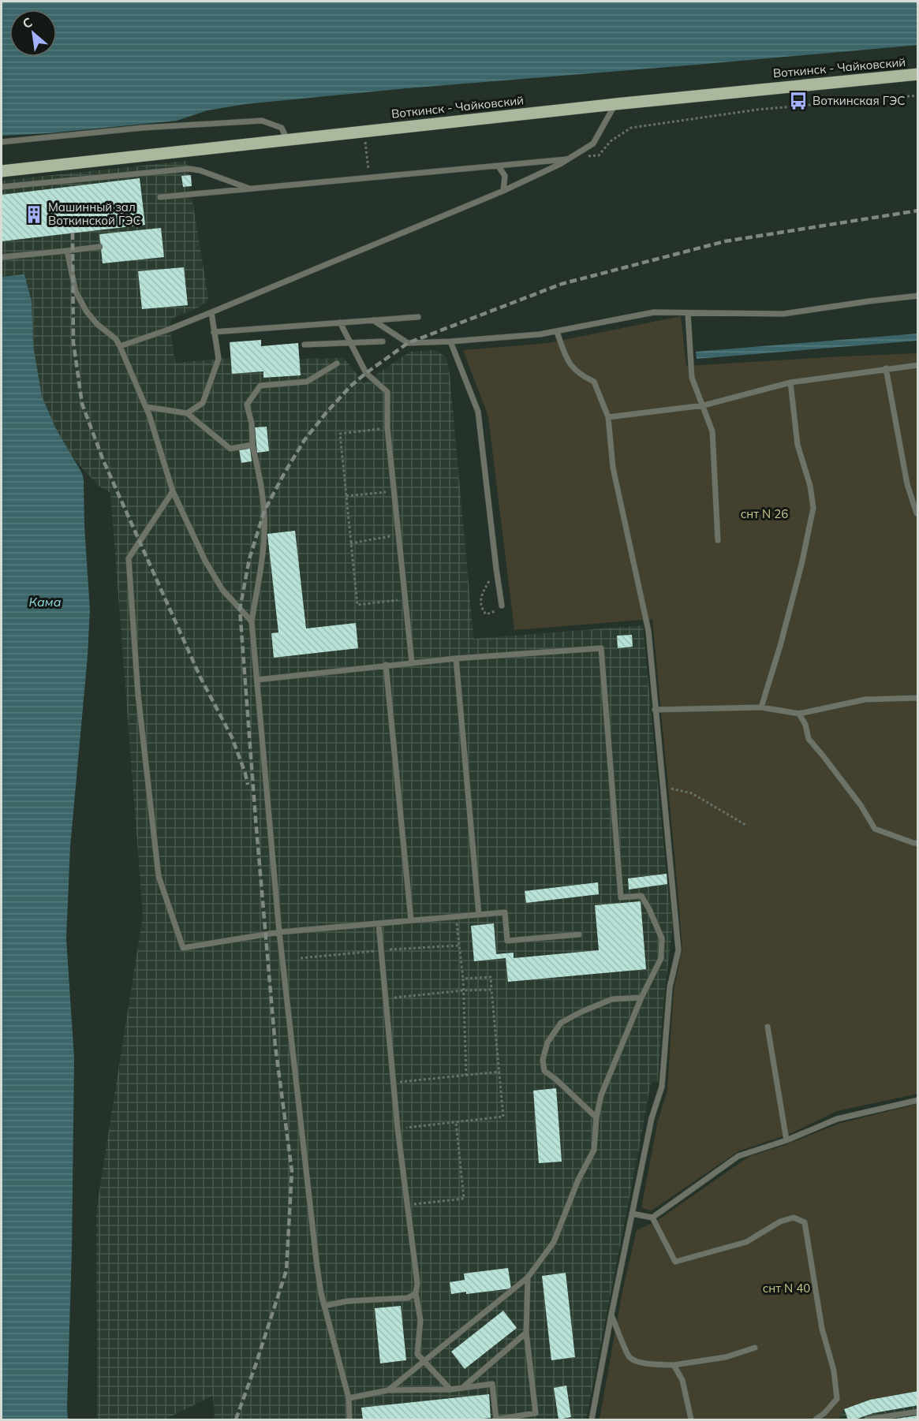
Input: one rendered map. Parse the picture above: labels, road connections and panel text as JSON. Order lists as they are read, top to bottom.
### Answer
{
  "streets": {
    "main road": ["Воткинск - Чайковский"]
  },
  "water": ["Кама"],
  "parks": ["снт N 26", "снт N 40"],
  "places": {
    "bus stop": ["Воткинская ГЭС"],
    "building": ["Машинный зал Воткинской ГЭС"]
  },
  "north": "top left"
}
